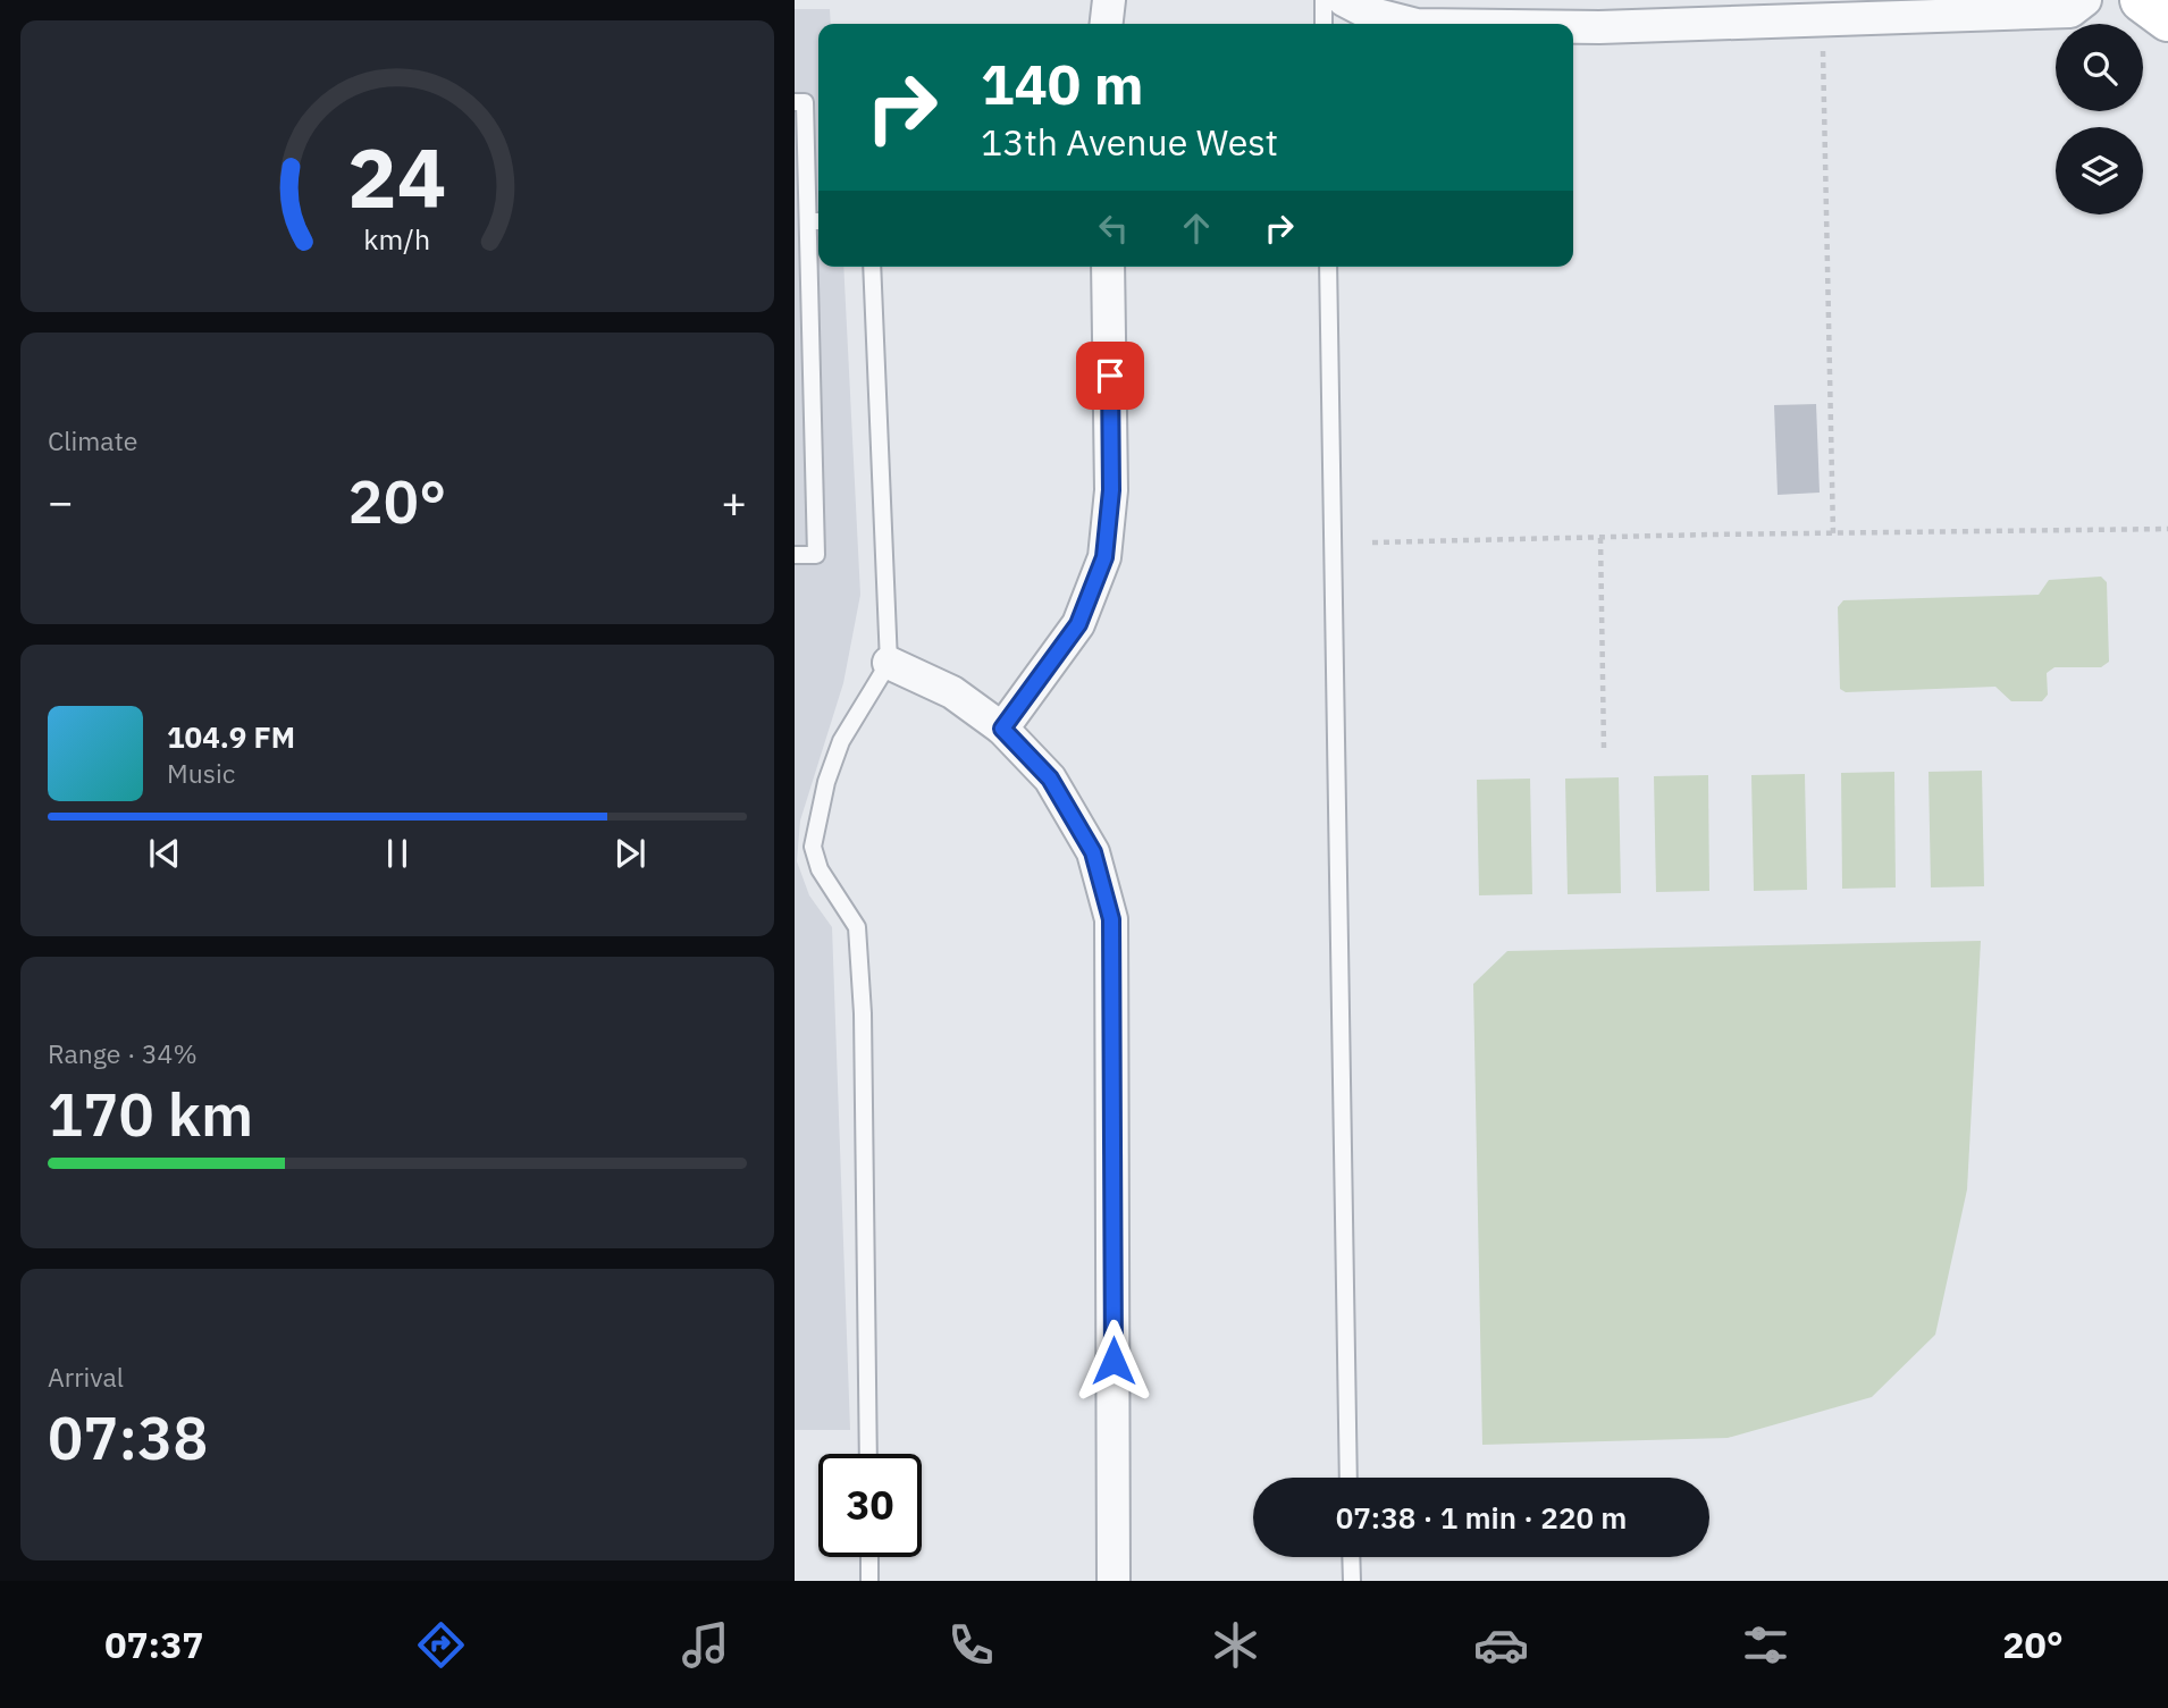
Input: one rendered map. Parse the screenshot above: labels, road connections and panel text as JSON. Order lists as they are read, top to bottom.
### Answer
{
  "page": {
    "turn": ["140 m", "13th Avenue West"],
    "tile": [
      "Climate",
      ["Range · 34%", "170 km"],
      ["Arrival", "07:38"]
    ],
    "heat": ["−", "20°", "+"],
    "song": ["104.9 FM", "Music"],
    "limit": "30",
    "trip": "07:38 · 1 min · 220 m",
    "tabs": ["07:37", "20°"],
    "gauge": ["24", "km/h"]
  }
}
